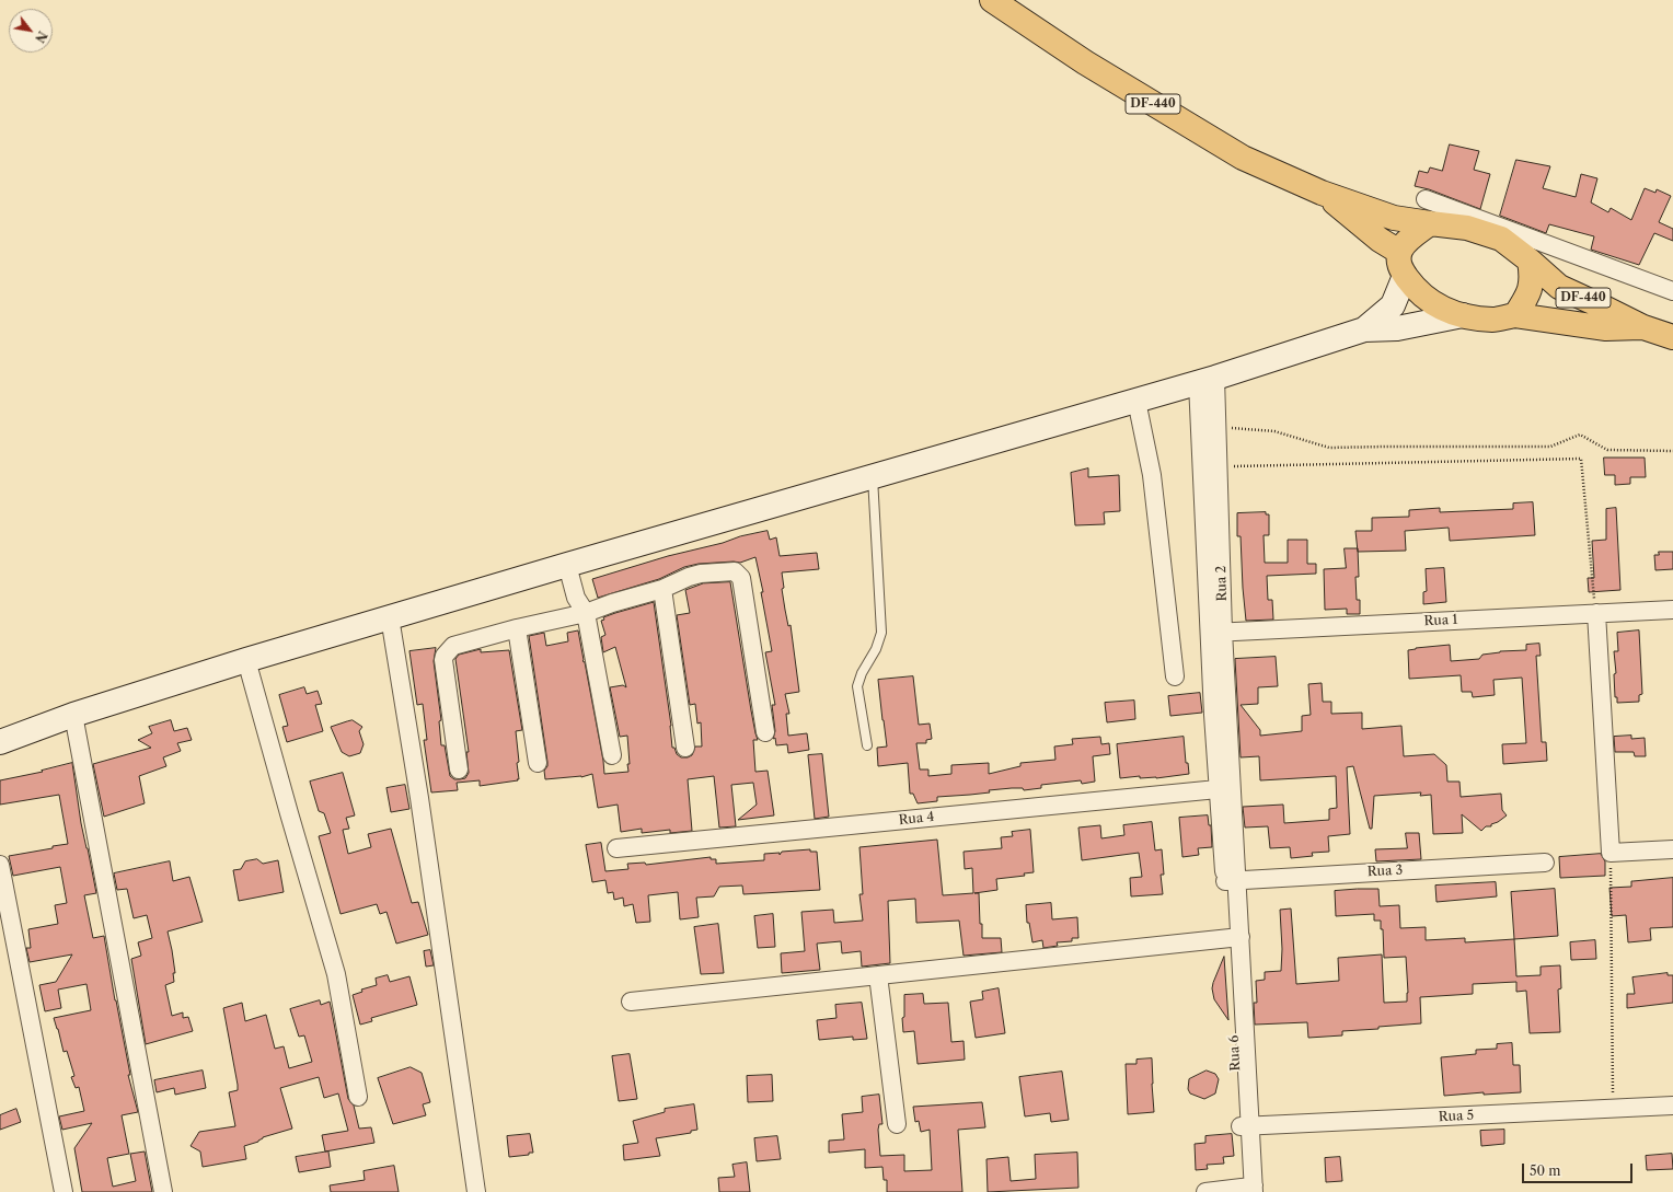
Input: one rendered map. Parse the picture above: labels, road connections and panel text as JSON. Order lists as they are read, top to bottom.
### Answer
{
  "streets": {
    "main road": ["DF-440"],
    "street": [
      "Rua 2",
      "Rua 1",
      "Rua 4",
      "Rua 3",
      "Rua 6",
      "Rua 5"
    ]
  },
  "crossings": [
    ["Rua 2", "Rua 1"],
    ["Rua 2", "Rua 4"],
    ["Rua 3", "Rua 6"],
    ["Rua 6", "Rua 5"]
  ],
  "scale_bar": "50 m",
  "north": "bottom right"
}
